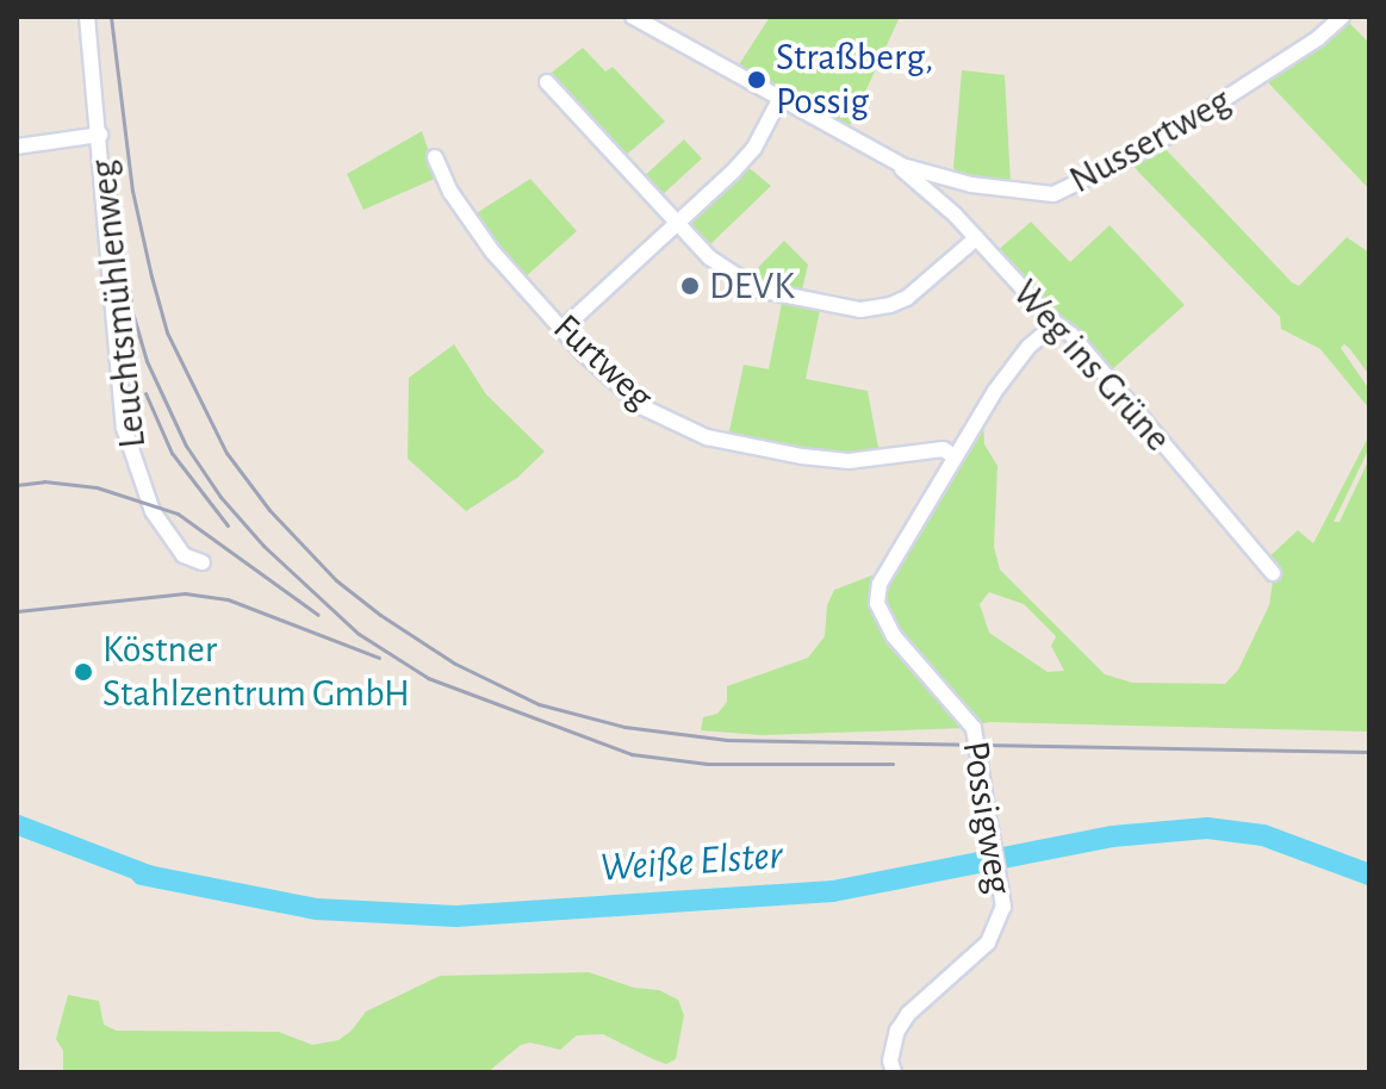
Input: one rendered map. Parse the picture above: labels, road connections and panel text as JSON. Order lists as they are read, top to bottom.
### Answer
{
  "streets": {
    "street": [
      "Nussertweg",
      "Leuchtsmühlenweg",
      "Furtweg",
      "Weg ins Grüne",
      "Possigweg"
    ]
  },
  "crossings": [
    ["Nussertweg", "Weg ins Grüne"],
    ["Furtweg", "Possigweg"],
    ["Weg ins Grüne", "Possigweg"]
  ],
  "water": ["Weiße Elster"],
  "places": ["Straßberg, Possig", "DEVK", "Köstner Stahlzentrum GmbH"]
}
